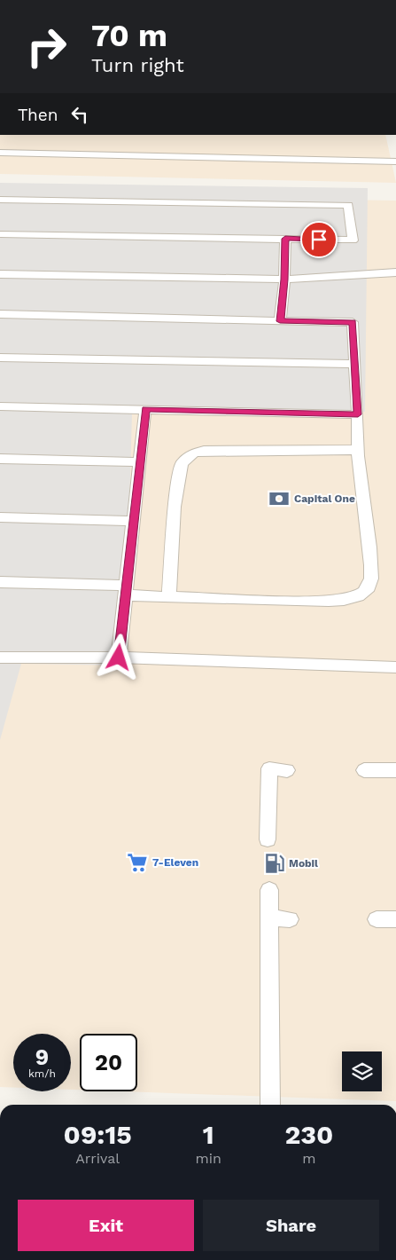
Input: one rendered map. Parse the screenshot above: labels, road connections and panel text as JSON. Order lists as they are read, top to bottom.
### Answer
{
  "places": {
    "bank": ["Capital One"],
    "supermarket": ["7-Eleven"],
    "fuel station": ["Mobil"]
  },
  "page": {
    "turn": ["70 m", "Turn right"],
    "then": "Then",
    "speed": "9 km/h",
    "limit": "20",
    "eta": [
      "09:15",
      "Arrival",
      "1",
      "min",
      "230",
      "m"
    ],
    "buttons": ["Exit", "Share"]
  }
}
